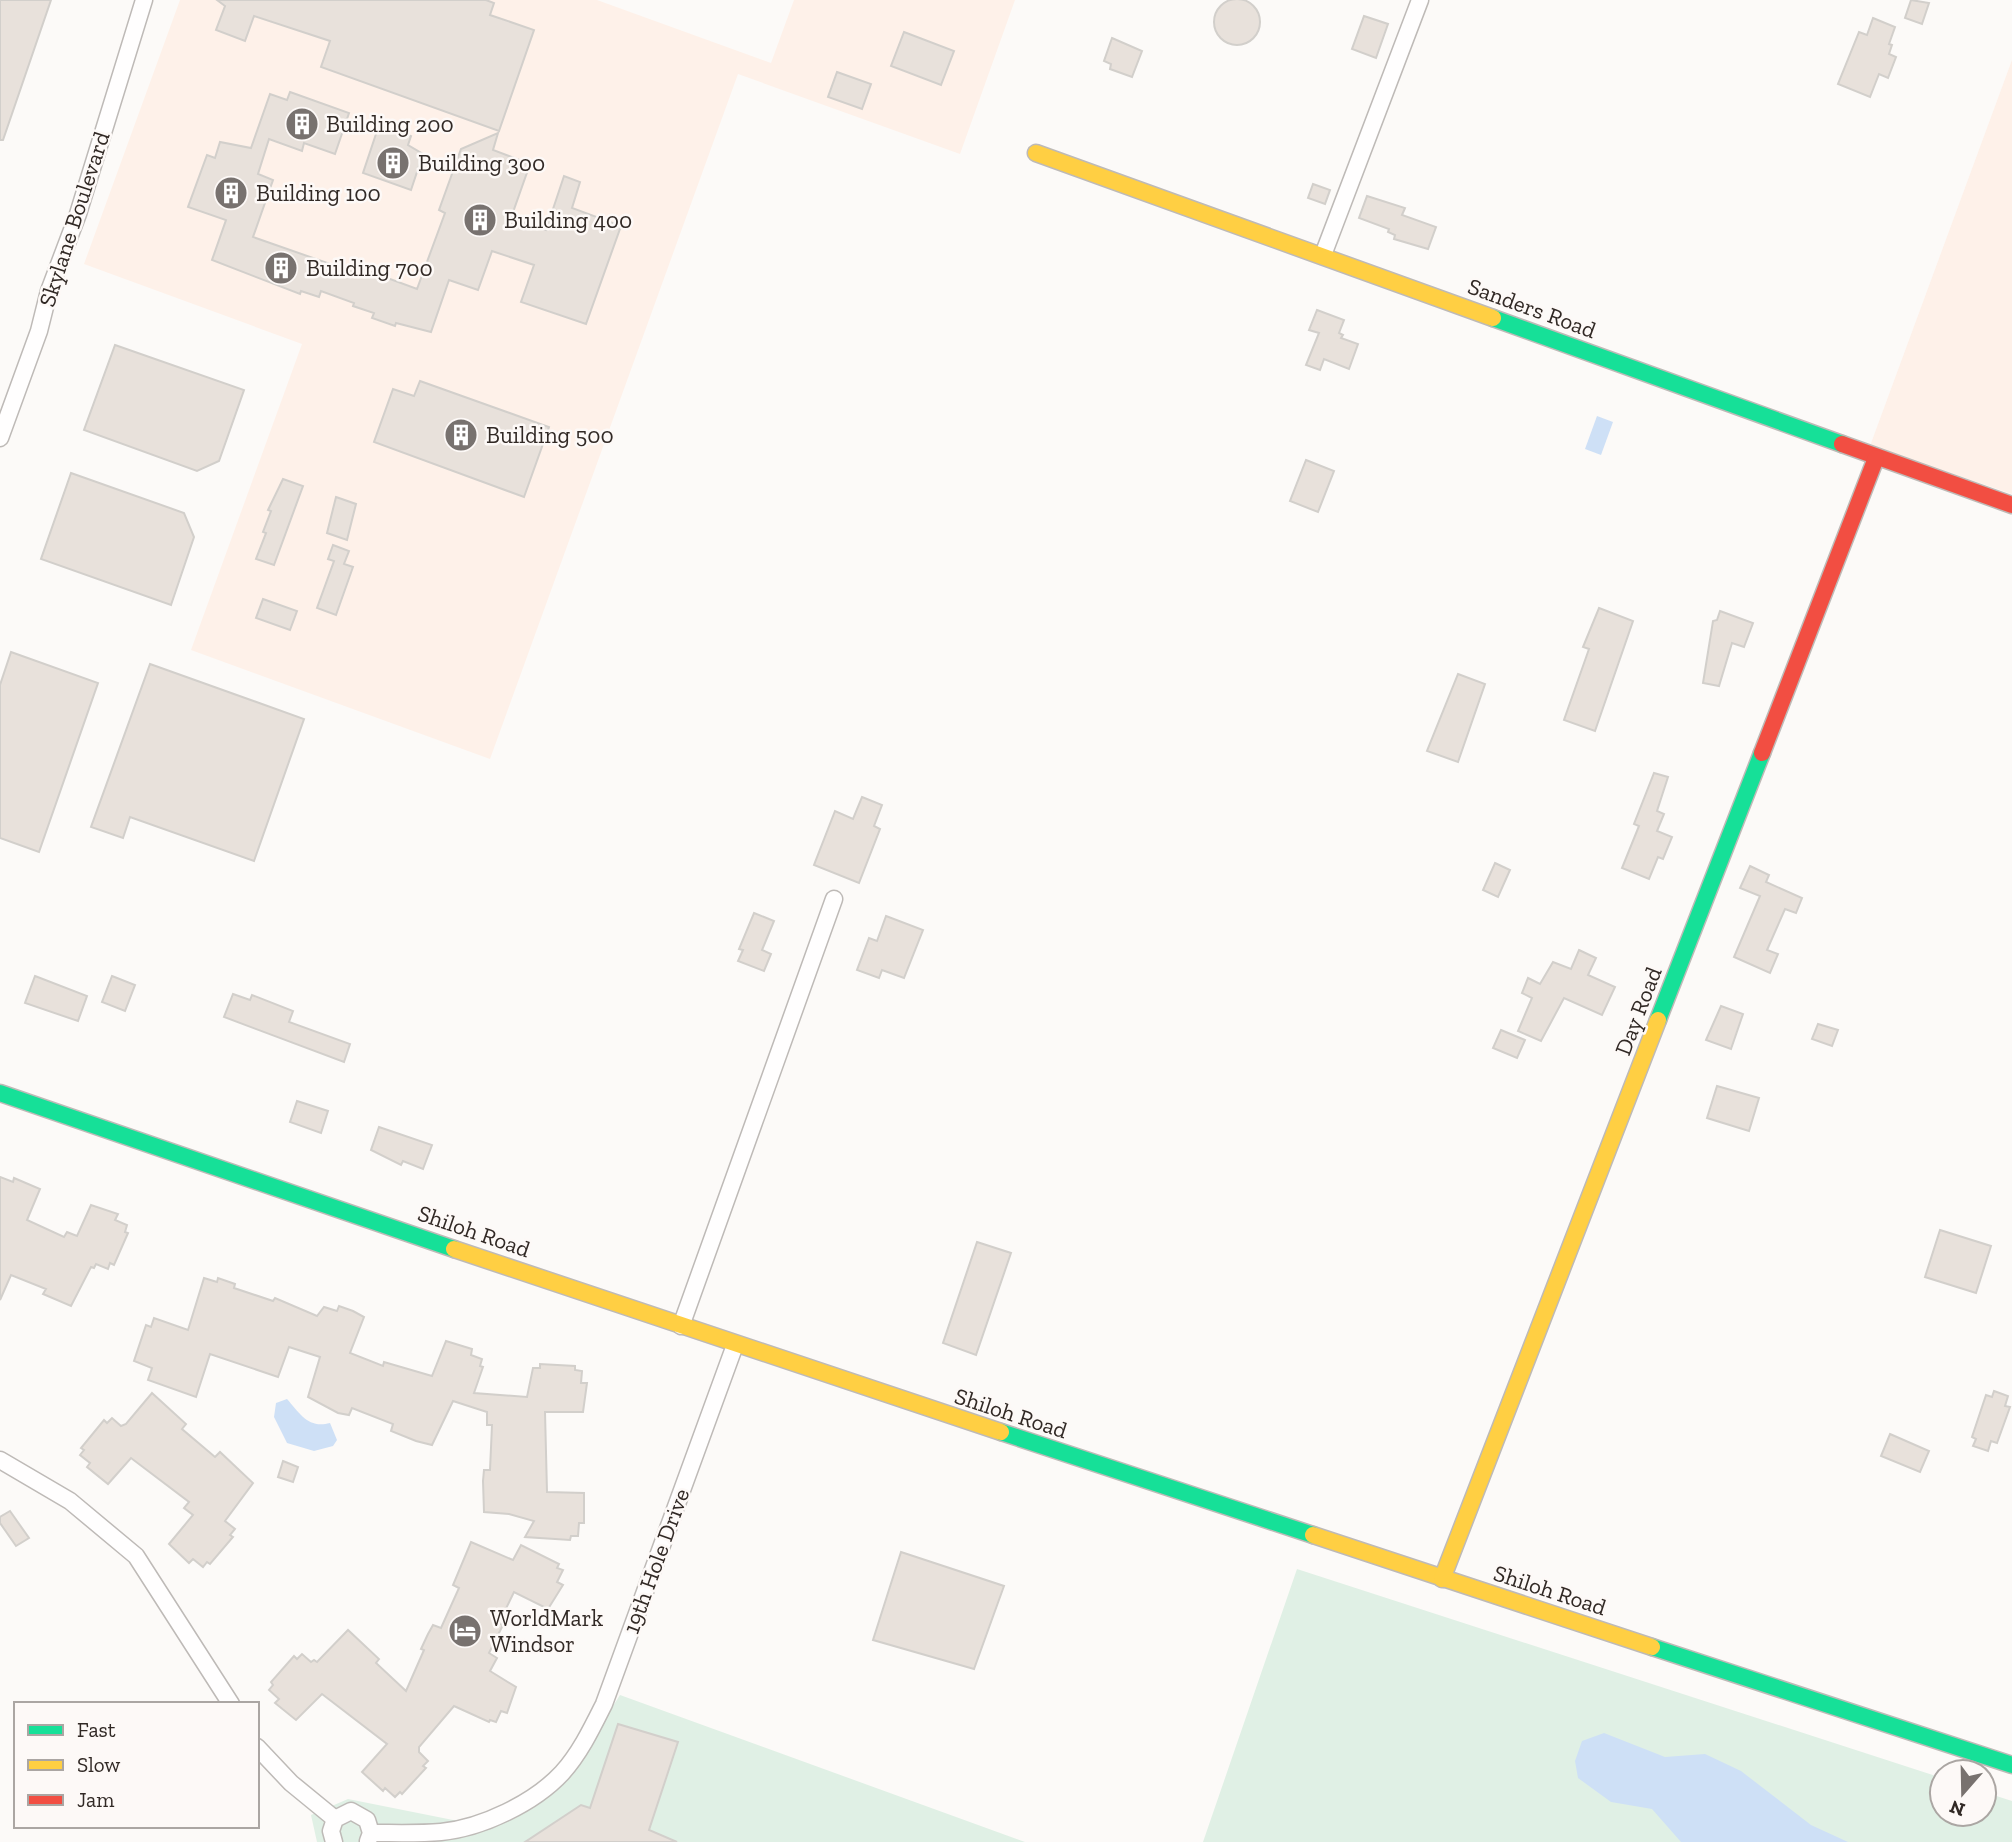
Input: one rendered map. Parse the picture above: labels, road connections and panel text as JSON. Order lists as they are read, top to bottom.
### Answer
{
  "streets": {
    "street": [
      "Skylane Boulevard",
      "Sanders Road",
      "Day Road",
      "Shiloh Road",
      "19th Hole Drive"
    ]
  },
  "crossings": [
    ["Sanders Road", "Day Road"],
    ["Day Road", "Shiloh Road"],
    ["Shiloh Road", "19th Hole Drive"]
  ],
  "places": {
    "building": [
      "Building 200",
      "Building 300",
      "Building 100",
      "Building 400",
      "Building 700",
      "Building 500"
    ],
    "hotel": ["WorldMark Windsor"]
  },
  "legend": ["Fast", "Slow", "Jam"],
  "north": "bottom"
}
